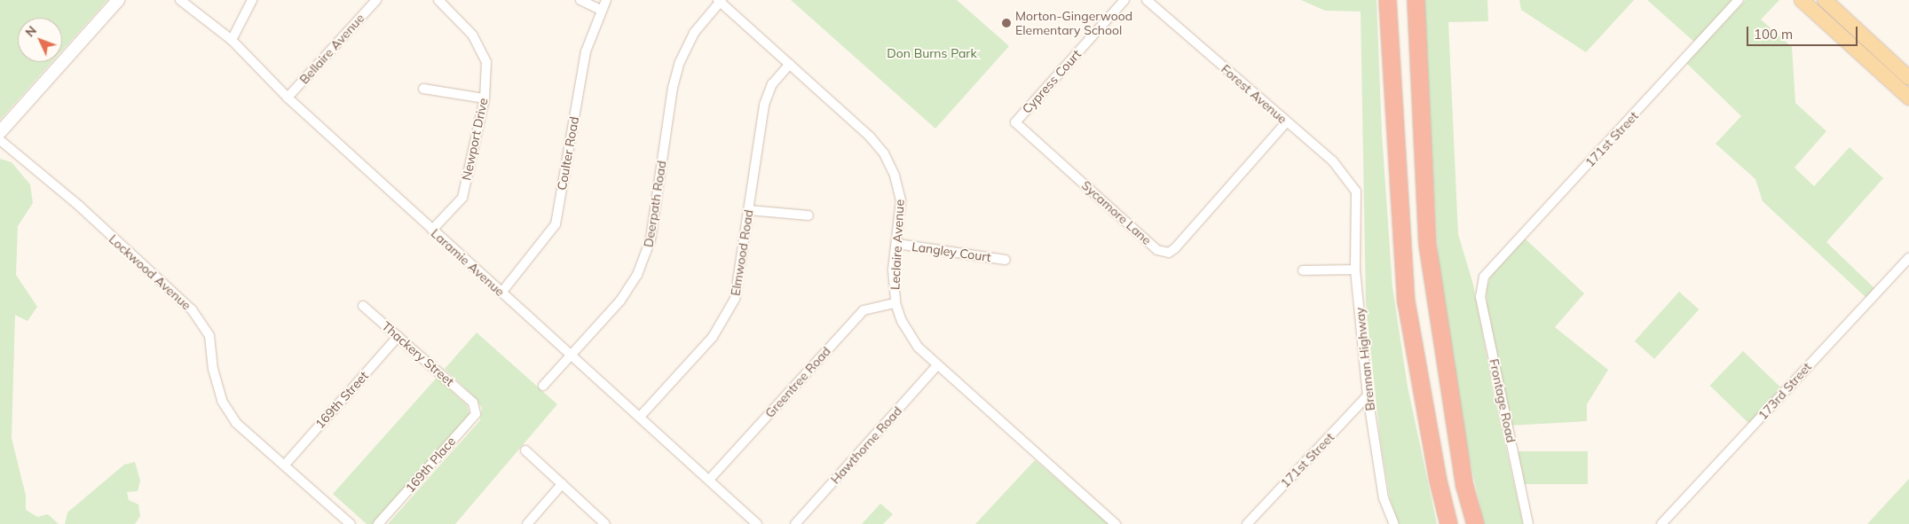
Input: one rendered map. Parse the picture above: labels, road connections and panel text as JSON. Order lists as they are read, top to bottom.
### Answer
{
  "streets": {
    "street": [
      "Bellaire Avenue",
      "Cypress Court",
      "Forest Avenue",
      "Newport Drive",
      "171st Street",
      "Coulter Road",
      "Deerpath Road",
      "Sycamore Lane",
      "Leclaire Avenue",
      "Langley Court",
      "Elmwood Road",
      "Laramie Avenue",
      "Lockwood Avenue",
      "Thackery Street",
      "Brennan Highway",
      "Greentree Road",
      "173rd Street",
      "169th Street",
      "Frontage Road",
      "Hawthorne Road",
      "169th Place"
    ]
  },
  "crossings": [
    ["Bellaire Avenue", "Laramie Avenue"],
    ["Cypress Court", "Sycamore Lane"],
    ["Forest Avenue", "Sycamore Lane"],
    ["Forest Avenue", "Brennan Highway"],
    ["Newport Drive", "Laramie Avenue"],
    ["171st Street", "Brennan Highway"],
    ["171st Street", "Frontage Road"],
    ["Coulter Road", "Laramie Avenue"],
    ["Deerpath Road", "Leclaire Avenue"],
    ["Deerpath Road", "Laramie Avenue"],
    ["Leclaire Avenue", "Langley Court"],
    ["Leclaire Avenue", "Elmwood Road"],
    ["Leclaire Avenue", "Greentree Road"],
    ["Leclaire Avenue", "Hawthorne Road"],
    ["Elmwood Road", "Laramie Avenue"],
    ["Laramie Avenue", "Greentree Road"],
    ["Lockwood Avenue", "169th Street"],
    ["Thackery Street", "169th Street"],
    ["Thackery Street", "169th Place"]
  ],
  "parks": ["Don Burns Park"],
  "places": ["Morton-Gingerwood Elementary School"],
  "scale_bar": "100 m",
  "north": "top left"
}
